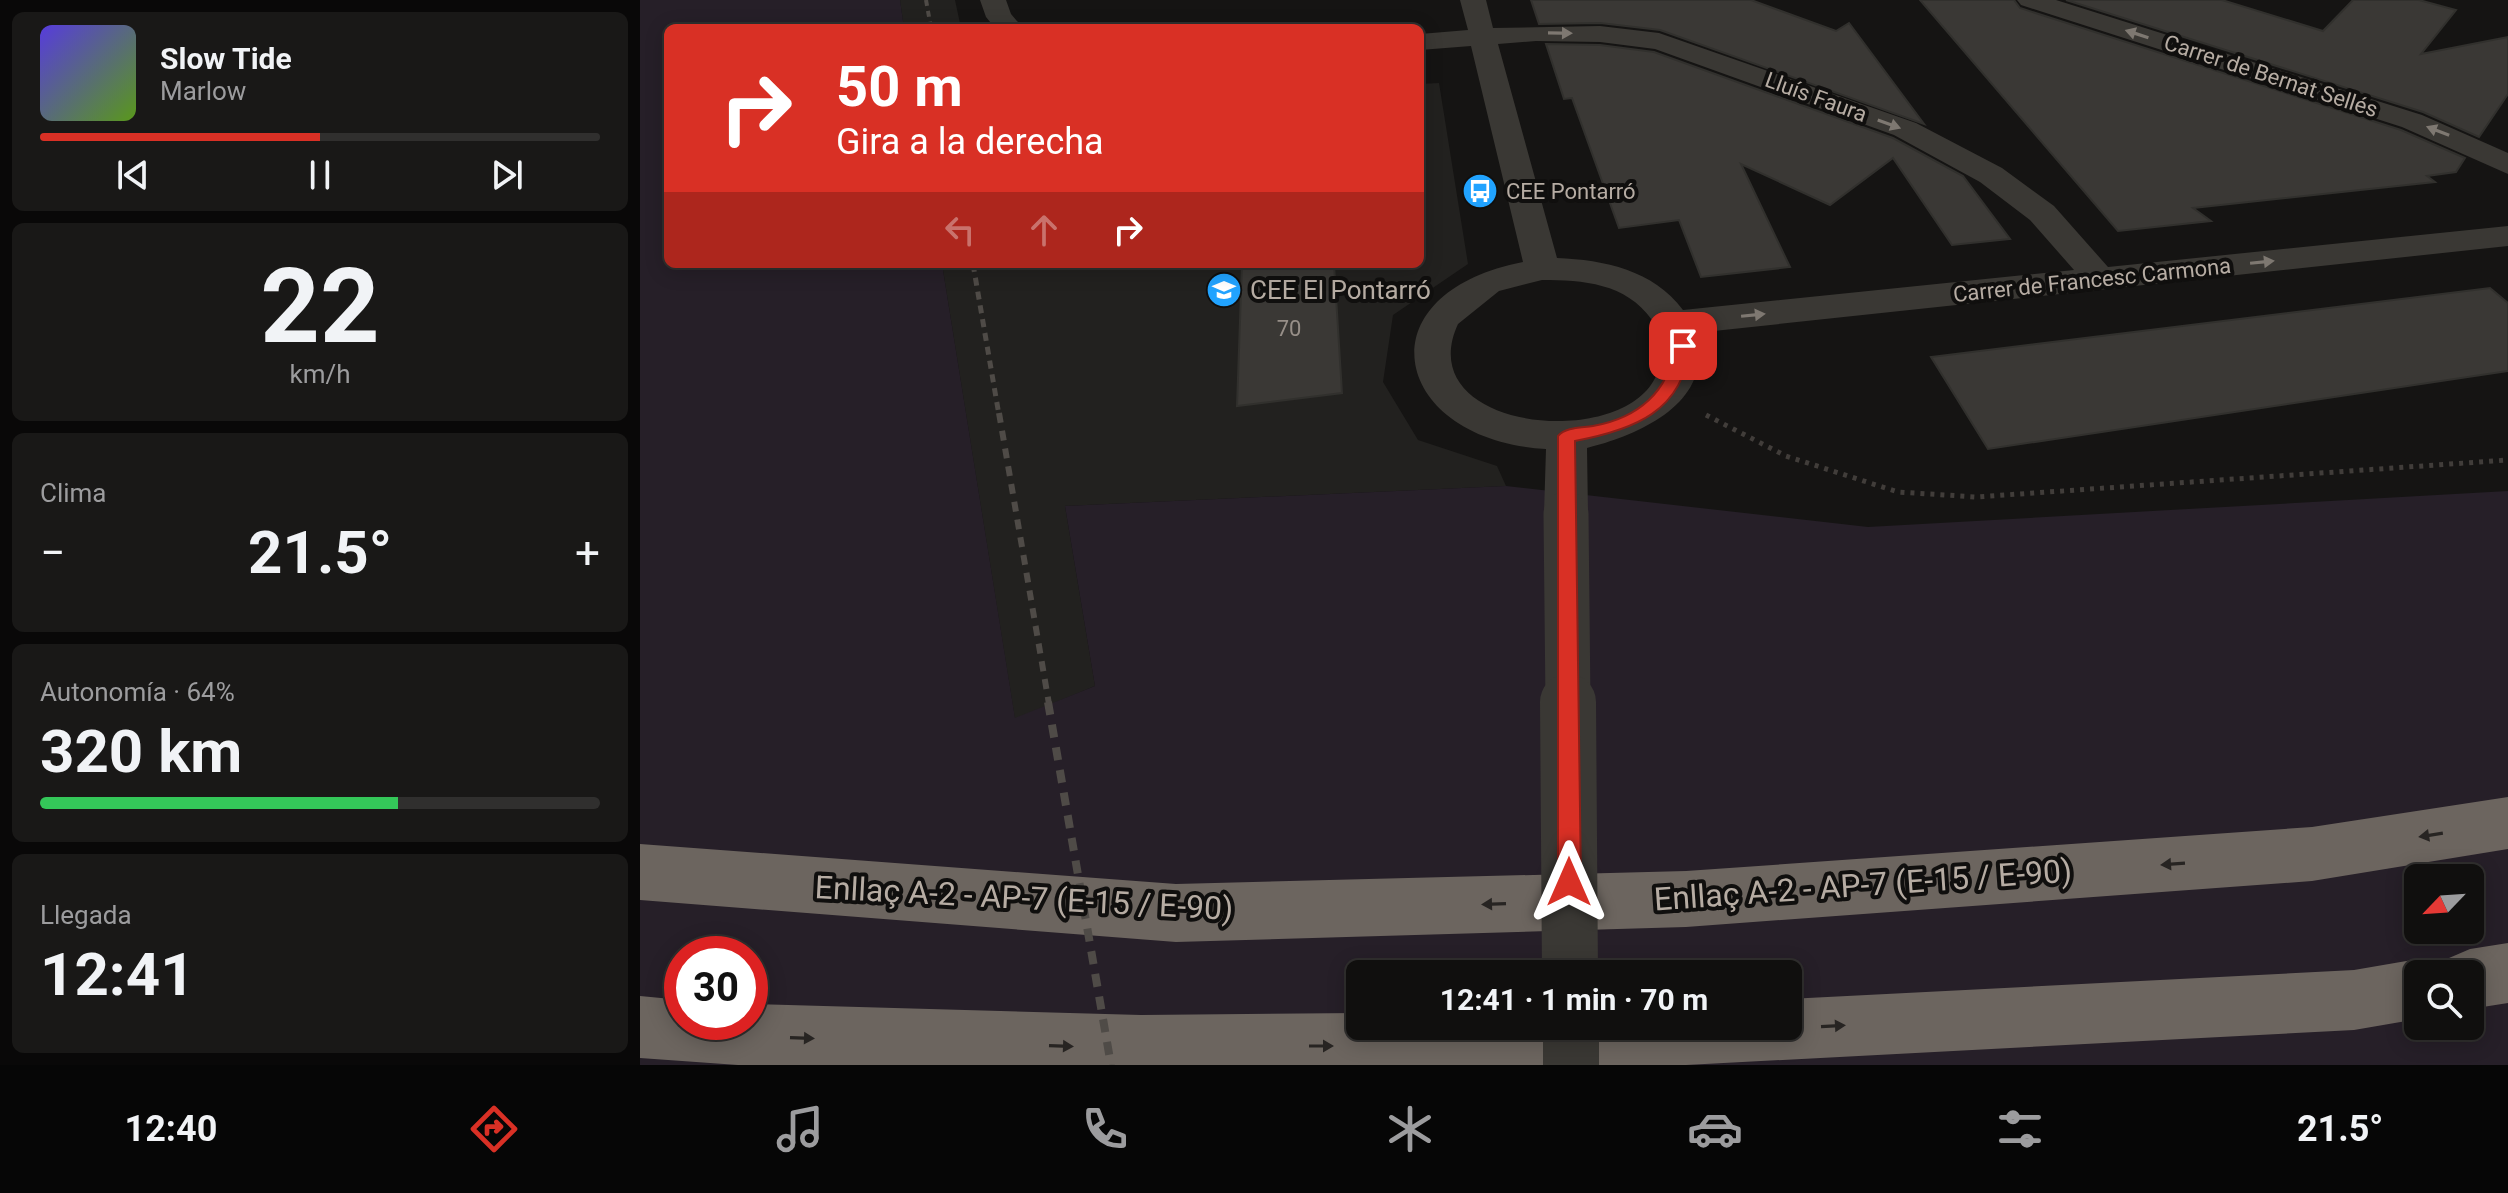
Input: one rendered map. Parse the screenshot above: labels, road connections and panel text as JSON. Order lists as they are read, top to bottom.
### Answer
{
  "streets": {
    "highway": ["Enllaç A-2 - AP-7 (E-15 / E-90)"],
    "street": ["Carrer de Bernat Sellés", "Lluís Faura", "Carrer de Francesc Carmona"]
  },
  "crossings": [
    ["Lluís Faura", "Carrer de Francesc Carmona"]
  ],
  "one_way": ["Carrer de Bernat Sellés", "Lluís Faura", "Carrer de Francesc Carmona"],
  "places": {
    "bus stop": ["CEE Pontarró"],
    "school or university": ["CEE El Pontarró"]
  },
  "house_numbers": ["70"],
  "north": "bottom left",
  "page": {
    "turn": ["50 m", "Gira a la derecha"],
    "song": ["Slow Tide", "Marlow"],
    "tile": [
      ["22", "km/h"],
      "Clima",
      ["Autonomía · 64%", "320 km"],
      ["Llegada", "12:41"]
    ],
    "heat": ["−", "21.5°", "+"],
    "limit": "30",
    "trip": "12:41 · 1 min · 70 m",
    "tabs": ["12:40", "21.5°"]
  }
}
